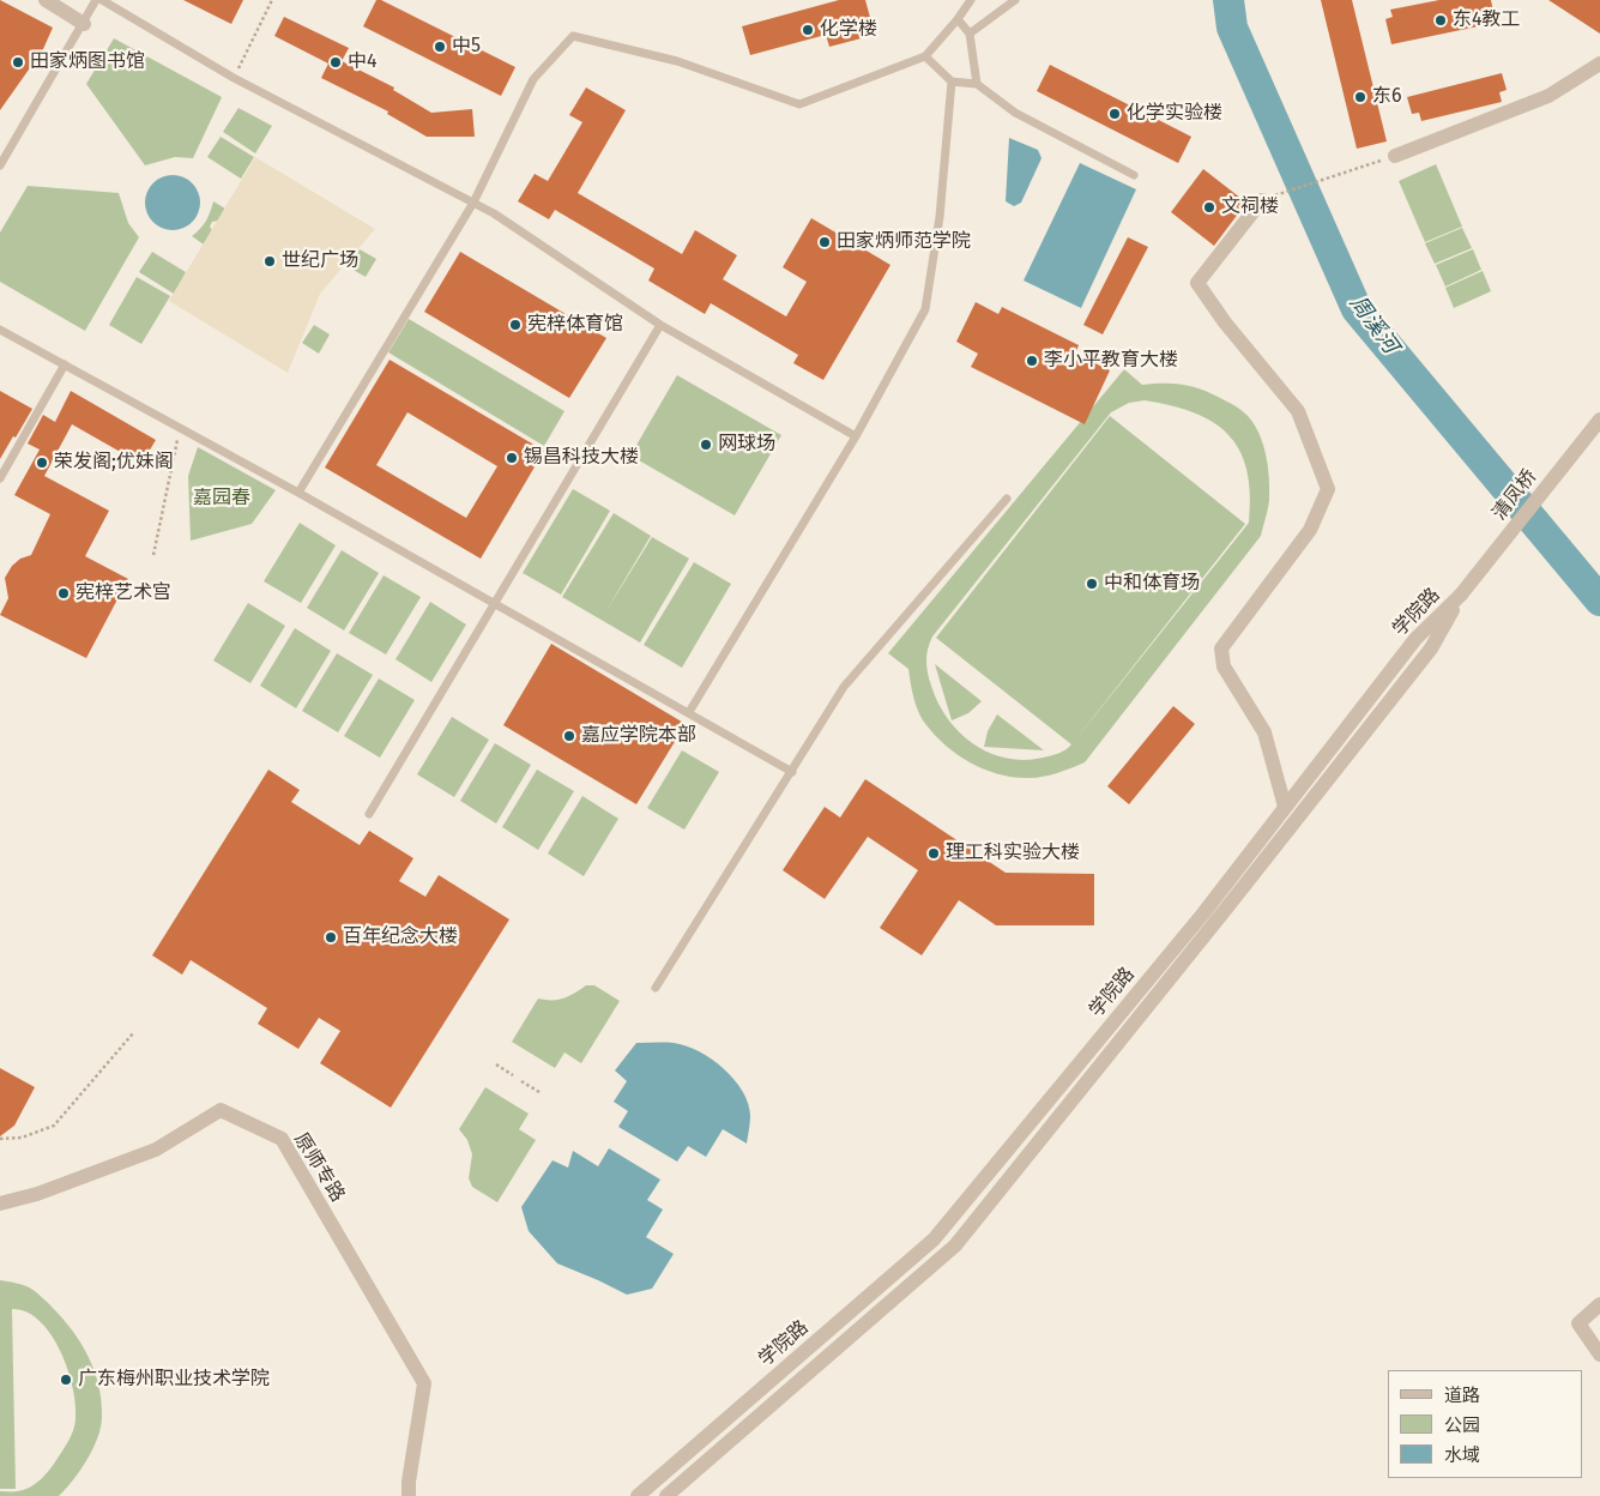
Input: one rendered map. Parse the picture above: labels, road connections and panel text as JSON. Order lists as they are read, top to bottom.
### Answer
{
  "streets": {
    "street": ["清凤桥", "学院路", "原师专路"]
  },
  "crossings": [
    ["清凤桥", "学院路"]
  ],
  "water": ["周溪河"],
  "parks": ["嘉园春"],
  "places": [
    "东4教工",
    "化学楼",
    "中5",
    "田家炳图书馆",
    "中4",
    "东6",
    "化学实验楼",
    "文祠楼",
    "田家炳师范学院",
    "世纪广场",
    "宪梓体育馆",
    "李小平教育大楼",
    "网球场",
    "锡昌科技大楼",
    "荣发阁;优妹阁",
    "中和体育场",
    "宪梓艺术宫",
    "嘉应学院本部",
    "理工科实验大楼",
    "百年纪念大楼",
    "广东梅州职业技术学院"
  ],
  "legend": ["道路", "公园", "水域"]
}
